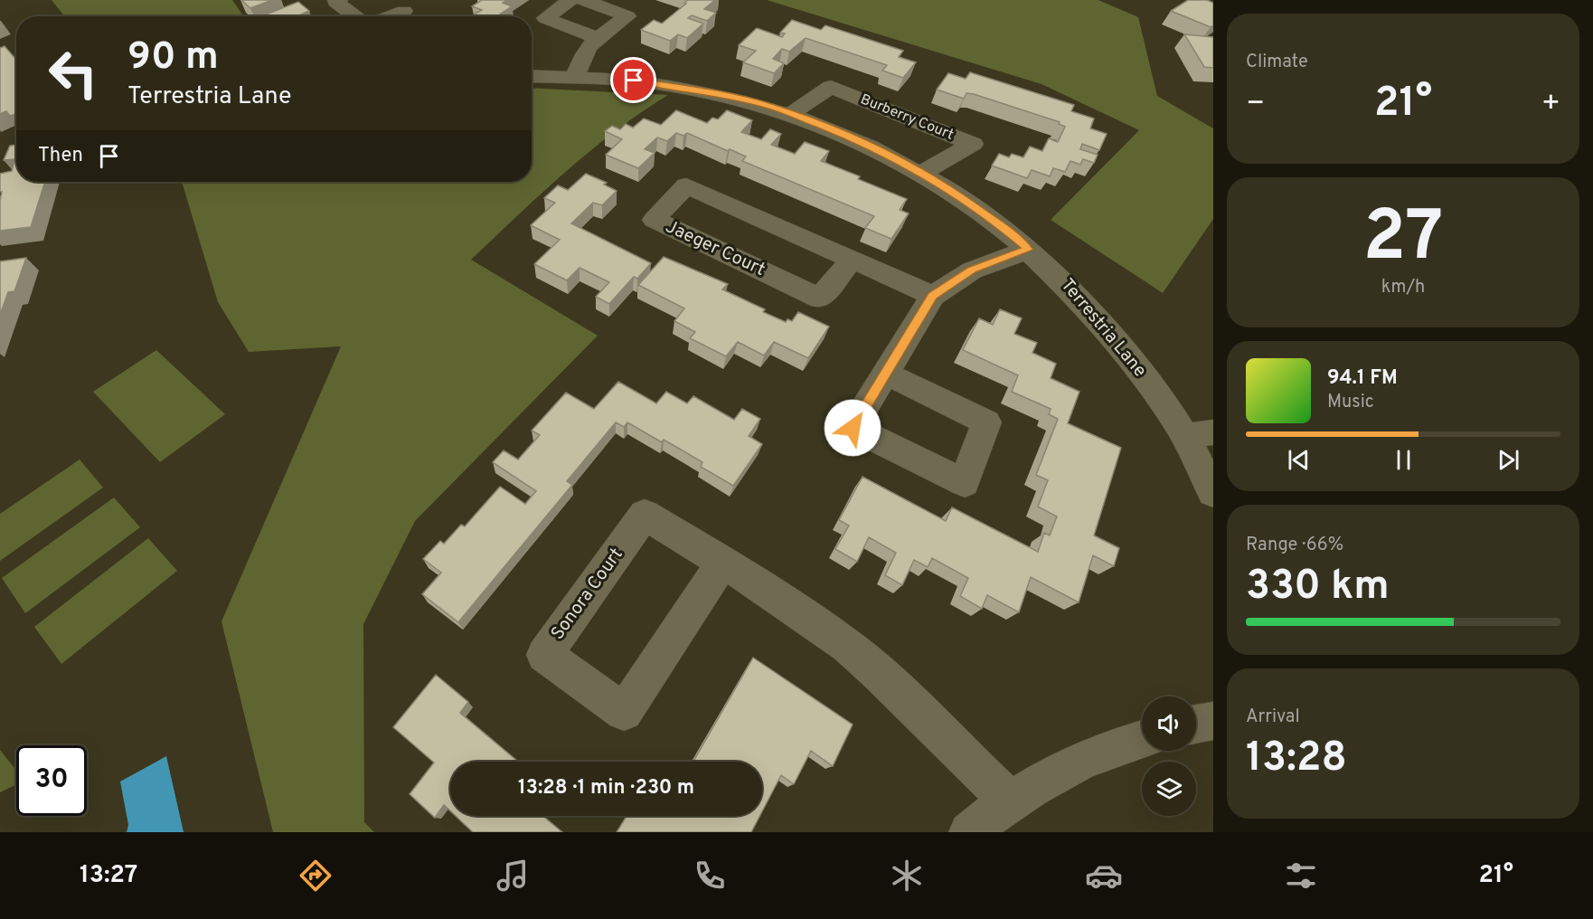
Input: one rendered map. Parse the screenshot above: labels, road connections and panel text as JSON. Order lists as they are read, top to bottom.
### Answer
{
  "streets": {
    "street": [
      "Burberry Court",
      "Jaeger Court",
      "Terrestria Lane",
      "Sonora Court"
    ]
  },
  "crossings": [
    ["Burberry Court", "Terrestria Lane"]
  ],
  "page": {
    "tile": [
      "Climate",
      ["27", "km/h"],
      ["Range · 66%", "330 km"],
      ["Arrival", "13:28"]
    ],
    "turn": ["90 m", "Terrestria Lane"],
    "heat": ["−", "21°", "+"],
    "then": "Then",
    "song": ["94.1 FM", "Music"],
    "limit": "30",
    "trip": "13:28 · 1 min · 230 m",
    "tabs": ["13:27", "21°"]
  }
}
